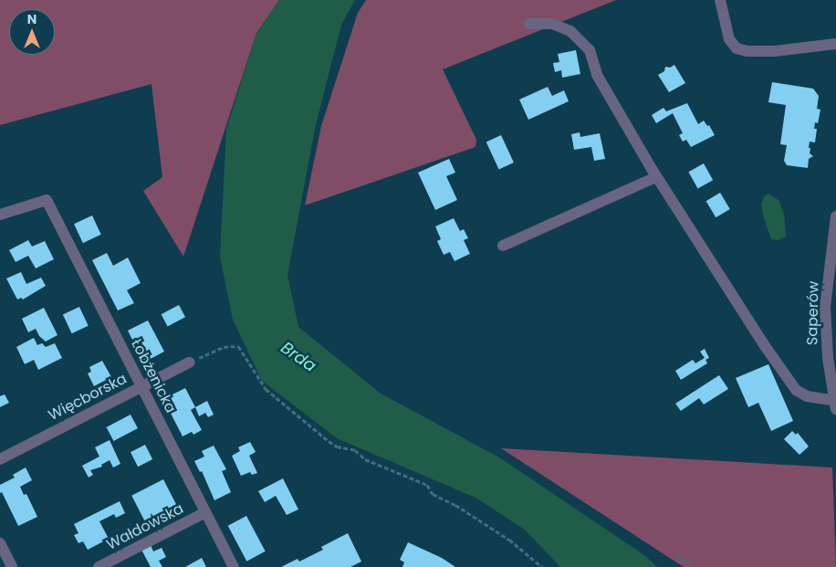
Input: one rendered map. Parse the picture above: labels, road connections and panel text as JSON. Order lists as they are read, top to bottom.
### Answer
{
  "streets": {
    "street": [
      "Saperów",
      "Łobżenicka",
      "Więcborska",
      "Wałdowska"
    ]
  },
  "crossings": [
    ["Łobżenicka", "Więcborska"],
    ["Łobżenicka", "Wałdowska"]
  ],
  "water": ["Brda"],
  "north": "top"
}
